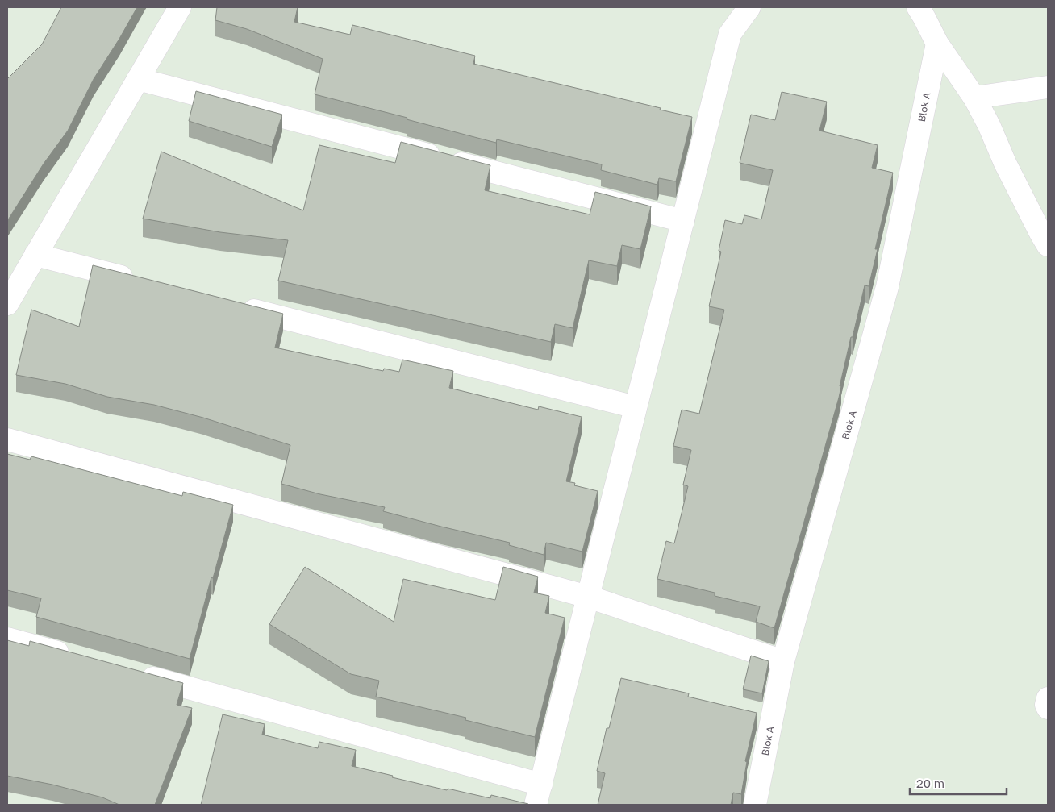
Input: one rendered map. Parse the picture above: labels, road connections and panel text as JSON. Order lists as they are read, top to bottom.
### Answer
{
  "streets": {
    "street": ["Blok A"]
  },
  "scale_bar": "20 m"
}
